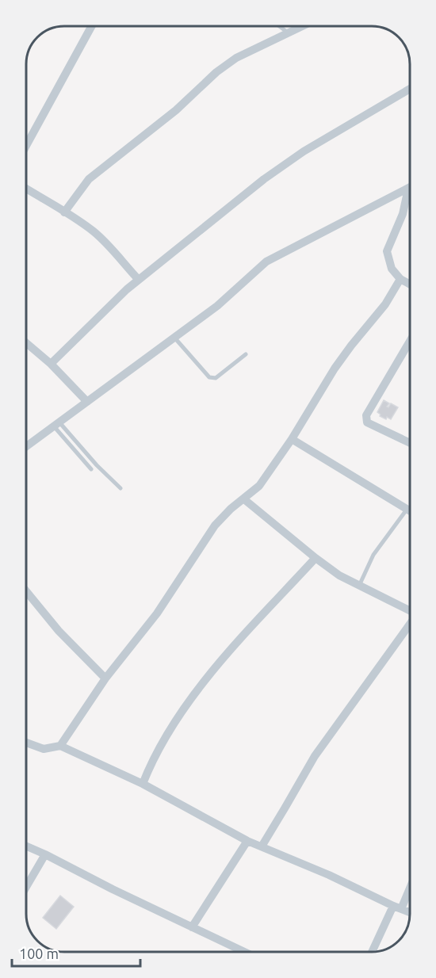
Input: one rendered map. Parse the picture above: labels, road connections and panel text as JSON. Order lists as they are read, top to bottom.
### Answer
{
  "scale_bar": "100 m"
}
